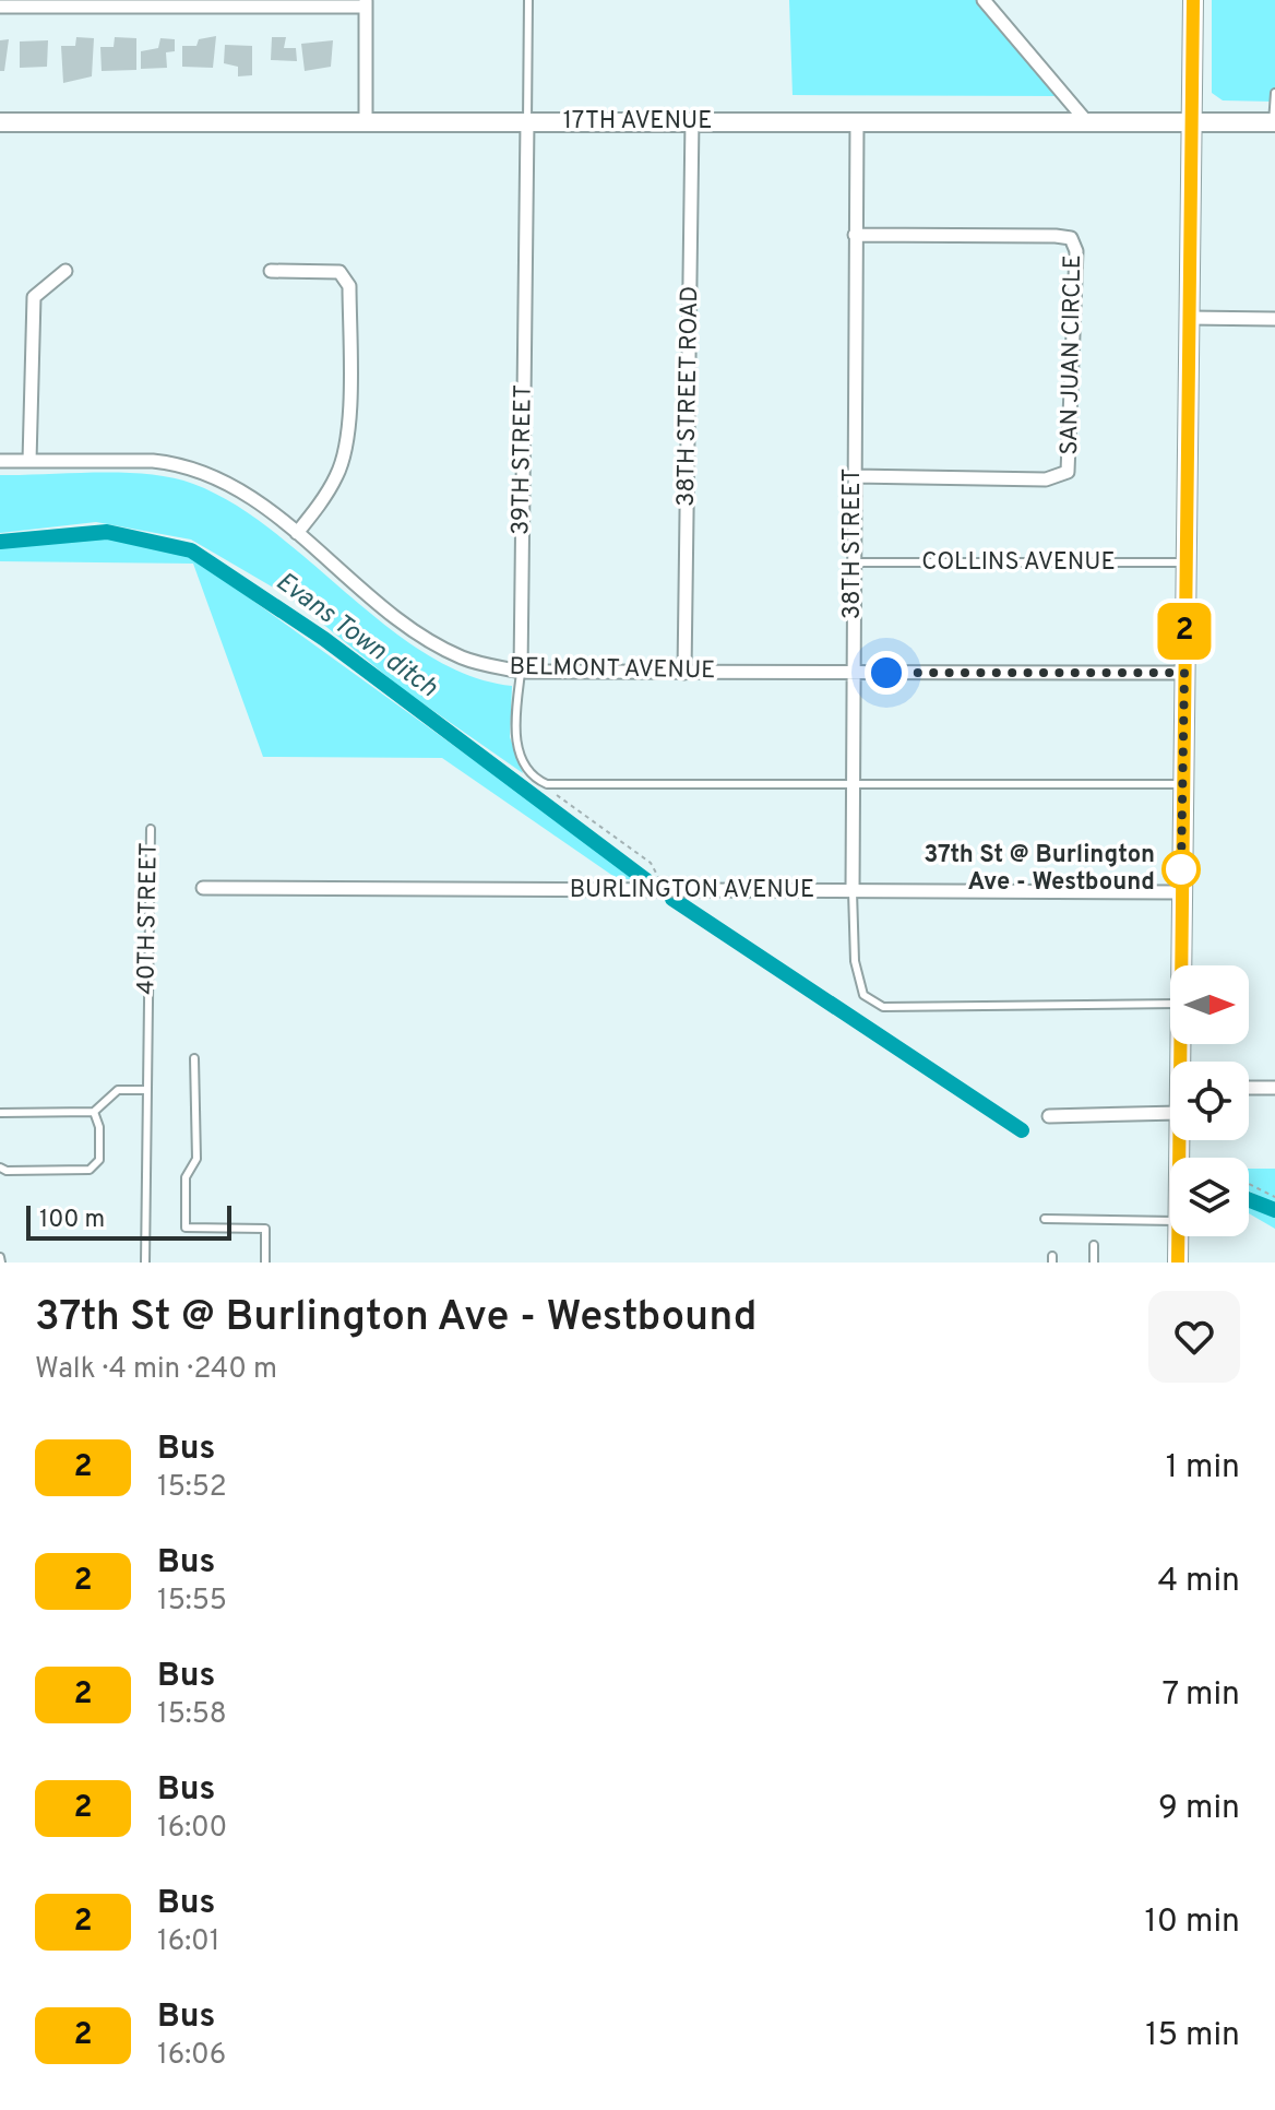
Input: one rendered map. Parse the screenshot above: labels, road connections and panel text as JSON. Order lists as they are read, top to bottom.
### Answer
{
  "streets": {
    "main road": ["17TH AVENUE"],
    "street": [
      "SAN JUAN CIRCLE",
      "38TH STREET ROAD",
      "39TH STREET",
      "38TH STREET",
      "BELMONT AVENUE",
      "BURLINGTON AVENUE"
    ],
    "lane": ["COLLINS AVENUE", "40TH STREET"]
  },
  "crossings": [
    ["17TH AVENUE", "38TH STREET ROAD"],
    ["17TH AVENUE", "39TH STREET"],
    ["17TH AVENUE", "38TH STREET"],
    ["SAN JUAN CIRCLE", "38TH STREET"],
    ["38TH STREET ROAD", "BELMONT AVENUE"],
    ["39TH STREET", "BELMONT AVENUE"],
    ["38TH STREET", "COLLINS AVENUE"],
    ["38TH STREET", "BELMONT AVENUE"],
    ["38TH STREET", "BURLINGTON AVENUE"]
  ],
  "water": ["Evans Town ditch"],
  "places": ["37th St @ Burlington Ave - Westbound"],
  "lines": ["bus line 2"],
  "scale_bar": "100 m",
  "north": "right",
  "page": {
    "on_map": "2",
    "scale": "100 m",
    "heading": ["37th St @ Burlington Ave - Westbound", "Walk · 4 min · 240 m"],
    "list": [
      {
        "mark": "2",
        "name": "Bus",
        "note": "15:52",
        "value": "1 min"
      },
      {
        "mark": "2",
        "name": "Bus",
        "note": "15:55",
        "value": "4 min"
      },
      {
        "mark": "2",
        "name": "Bus",
        "note": "15:58",
        "value": "7 min"
      },
      {
        "mark": "2",
        "name": "Bus",
        "note": "16:00",
        "value": "9 min"
      },
      {
        "mark": "2",
        "name": "Bus",
        "note": "16:01",
        "value": "10 min"
      },
      {
        "mark": "2",
        "name": "Bus",
        "note": "16:06",
        "value": "15 min"
      }
    ]
  }
}
